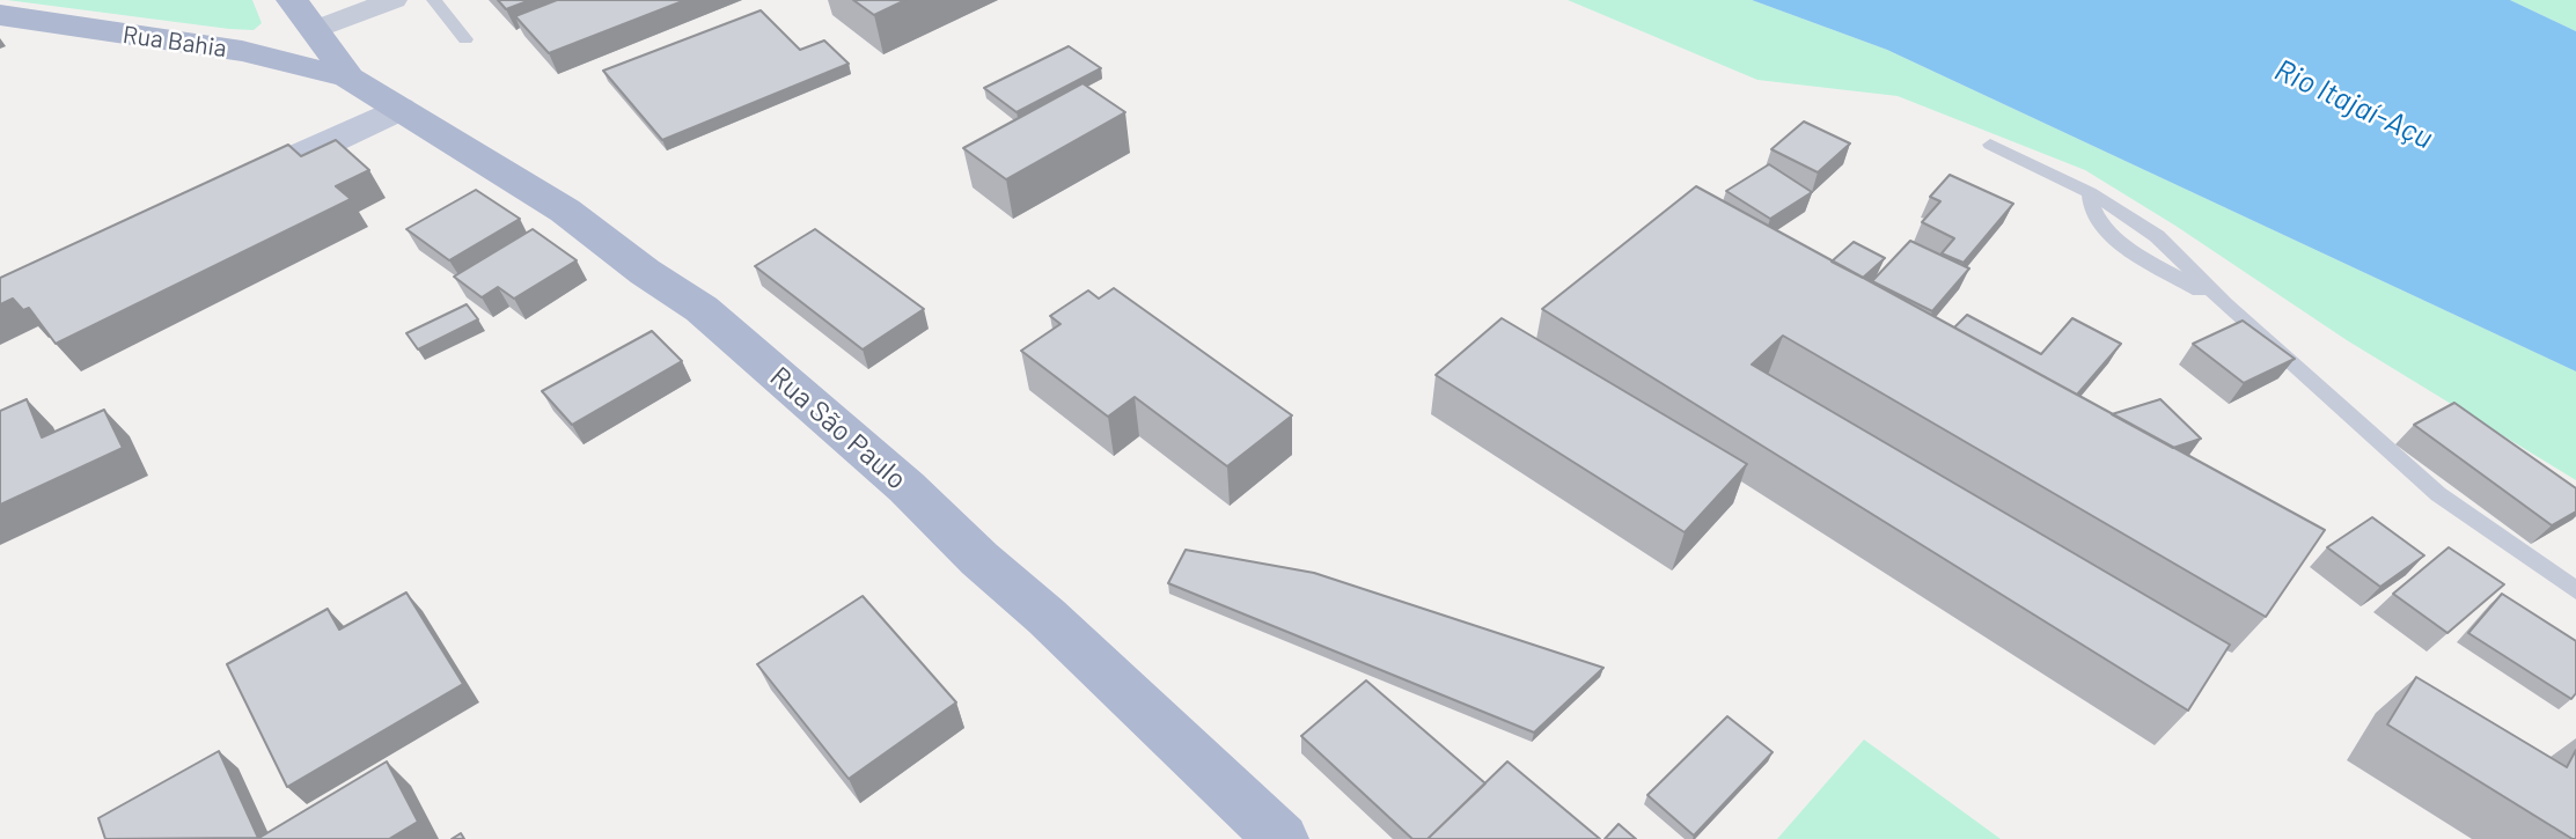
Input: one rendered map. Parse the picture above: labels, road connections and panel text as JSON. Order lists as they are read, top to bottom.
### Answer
{
  "streets": {
    "main road": ["Rua Bahia", "Rua São Paulo"]
  },
  "crossings": [
    ["Rua Bahia", "Rua São Paulo"]
  ],
  "water": ["Rio Itajaí-Açu"]
}
